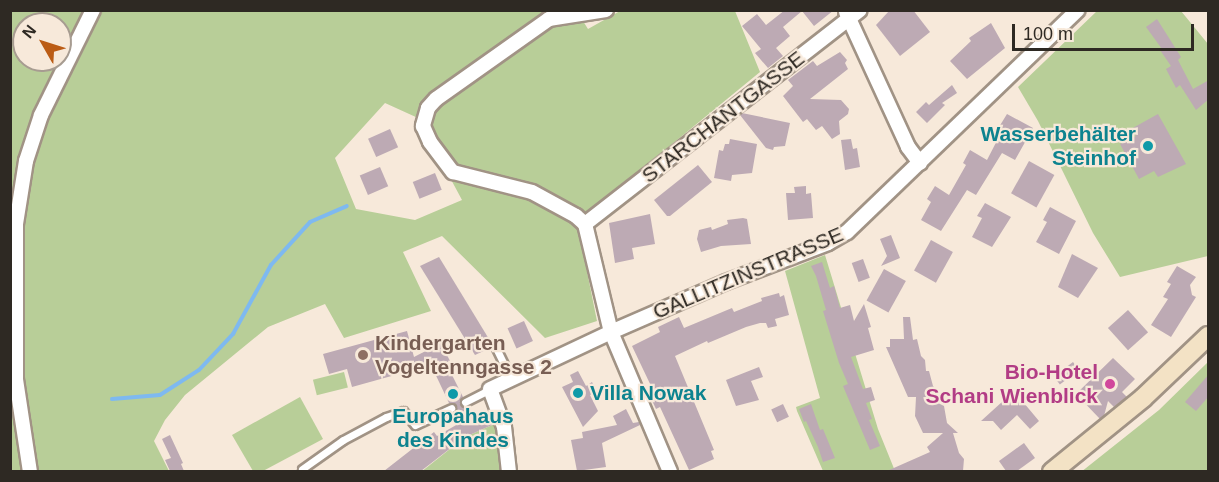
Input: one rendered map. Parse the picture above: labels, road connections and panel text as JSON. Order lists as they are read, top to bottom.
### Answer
{
  "streets": {
    "street": ["STARCHANTGASSE", "GALLITZINSTRASSE"]
  },
  "places": [
    "Wasserbehälter Steinhof",
    "Kindergarten Vogeltenngasse 2",
    "Bio-Hotel Schani Wienblick",
    "Villa Nowak",
    "Europahaus des Kindes"
  ],
  "scale_bar": "100 m",
  "north": "top left"
}
